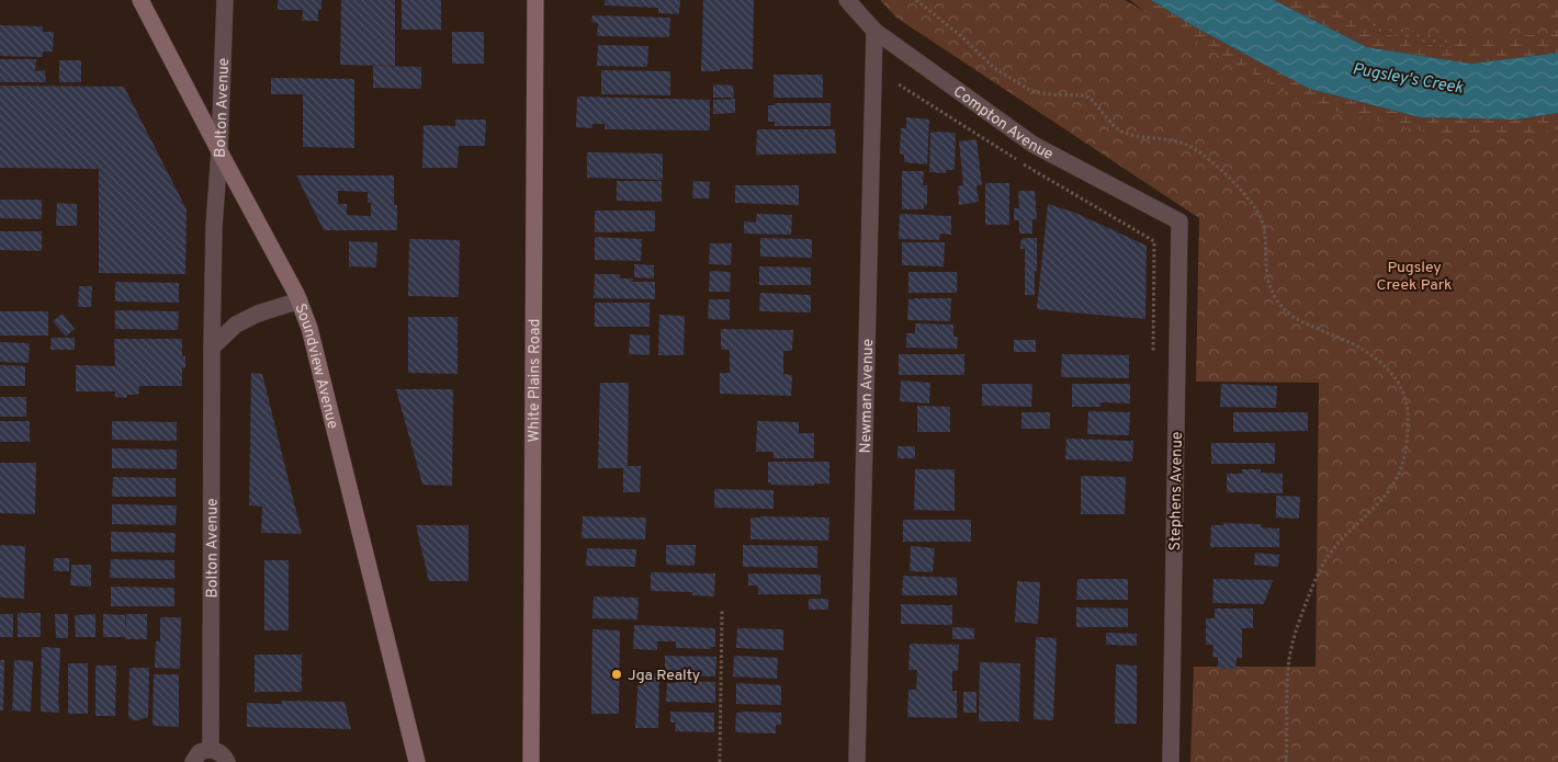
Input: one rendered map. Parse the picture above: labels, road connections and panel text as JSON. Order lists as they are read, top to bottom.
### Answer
{
  "streets": {
    "main road": ["Soundview Avenue", "White Plains Road"],
    "street": [
      "Bolton Avenue",
      "Compton Avenue",
      "Newman Avenue",
      "Stephens Avenue"
    ]
  },
  "crossings": [
    ["Bolton Avenue", "Soundview Avenue"],
    ["Compton Avenue", "Newman Avenue"],
    ["Compton Avenue", "Stephens Avenue"]
  ],
  "water": ["Pugsley's Creek"],
  "parks": ["Pugsley Creek Park"],
  "places": ["Jga Realty"]
}
